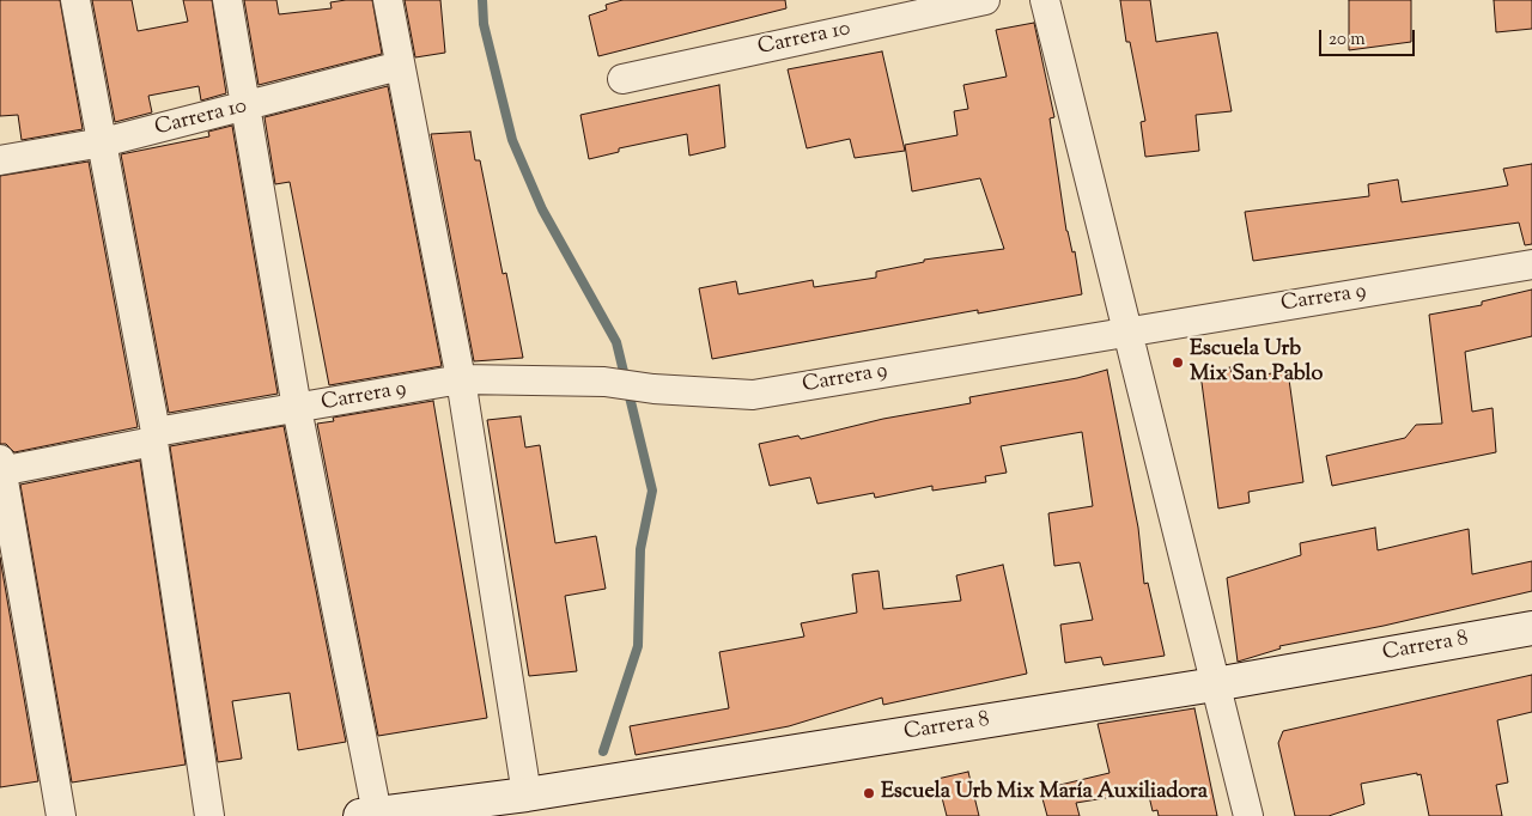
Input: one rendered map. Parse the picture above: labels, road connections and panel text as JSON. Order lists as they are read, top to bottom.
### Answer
{
  "streets": {
    "street": ["Carrera 10", "Carrera 9", "Carrera 8"]
  },
  "places": ["Escuela Urb Mix San Pablo", "Escuela Urb Mix María Auxiliadora"],
  "scale_bar": "20 m"
}
